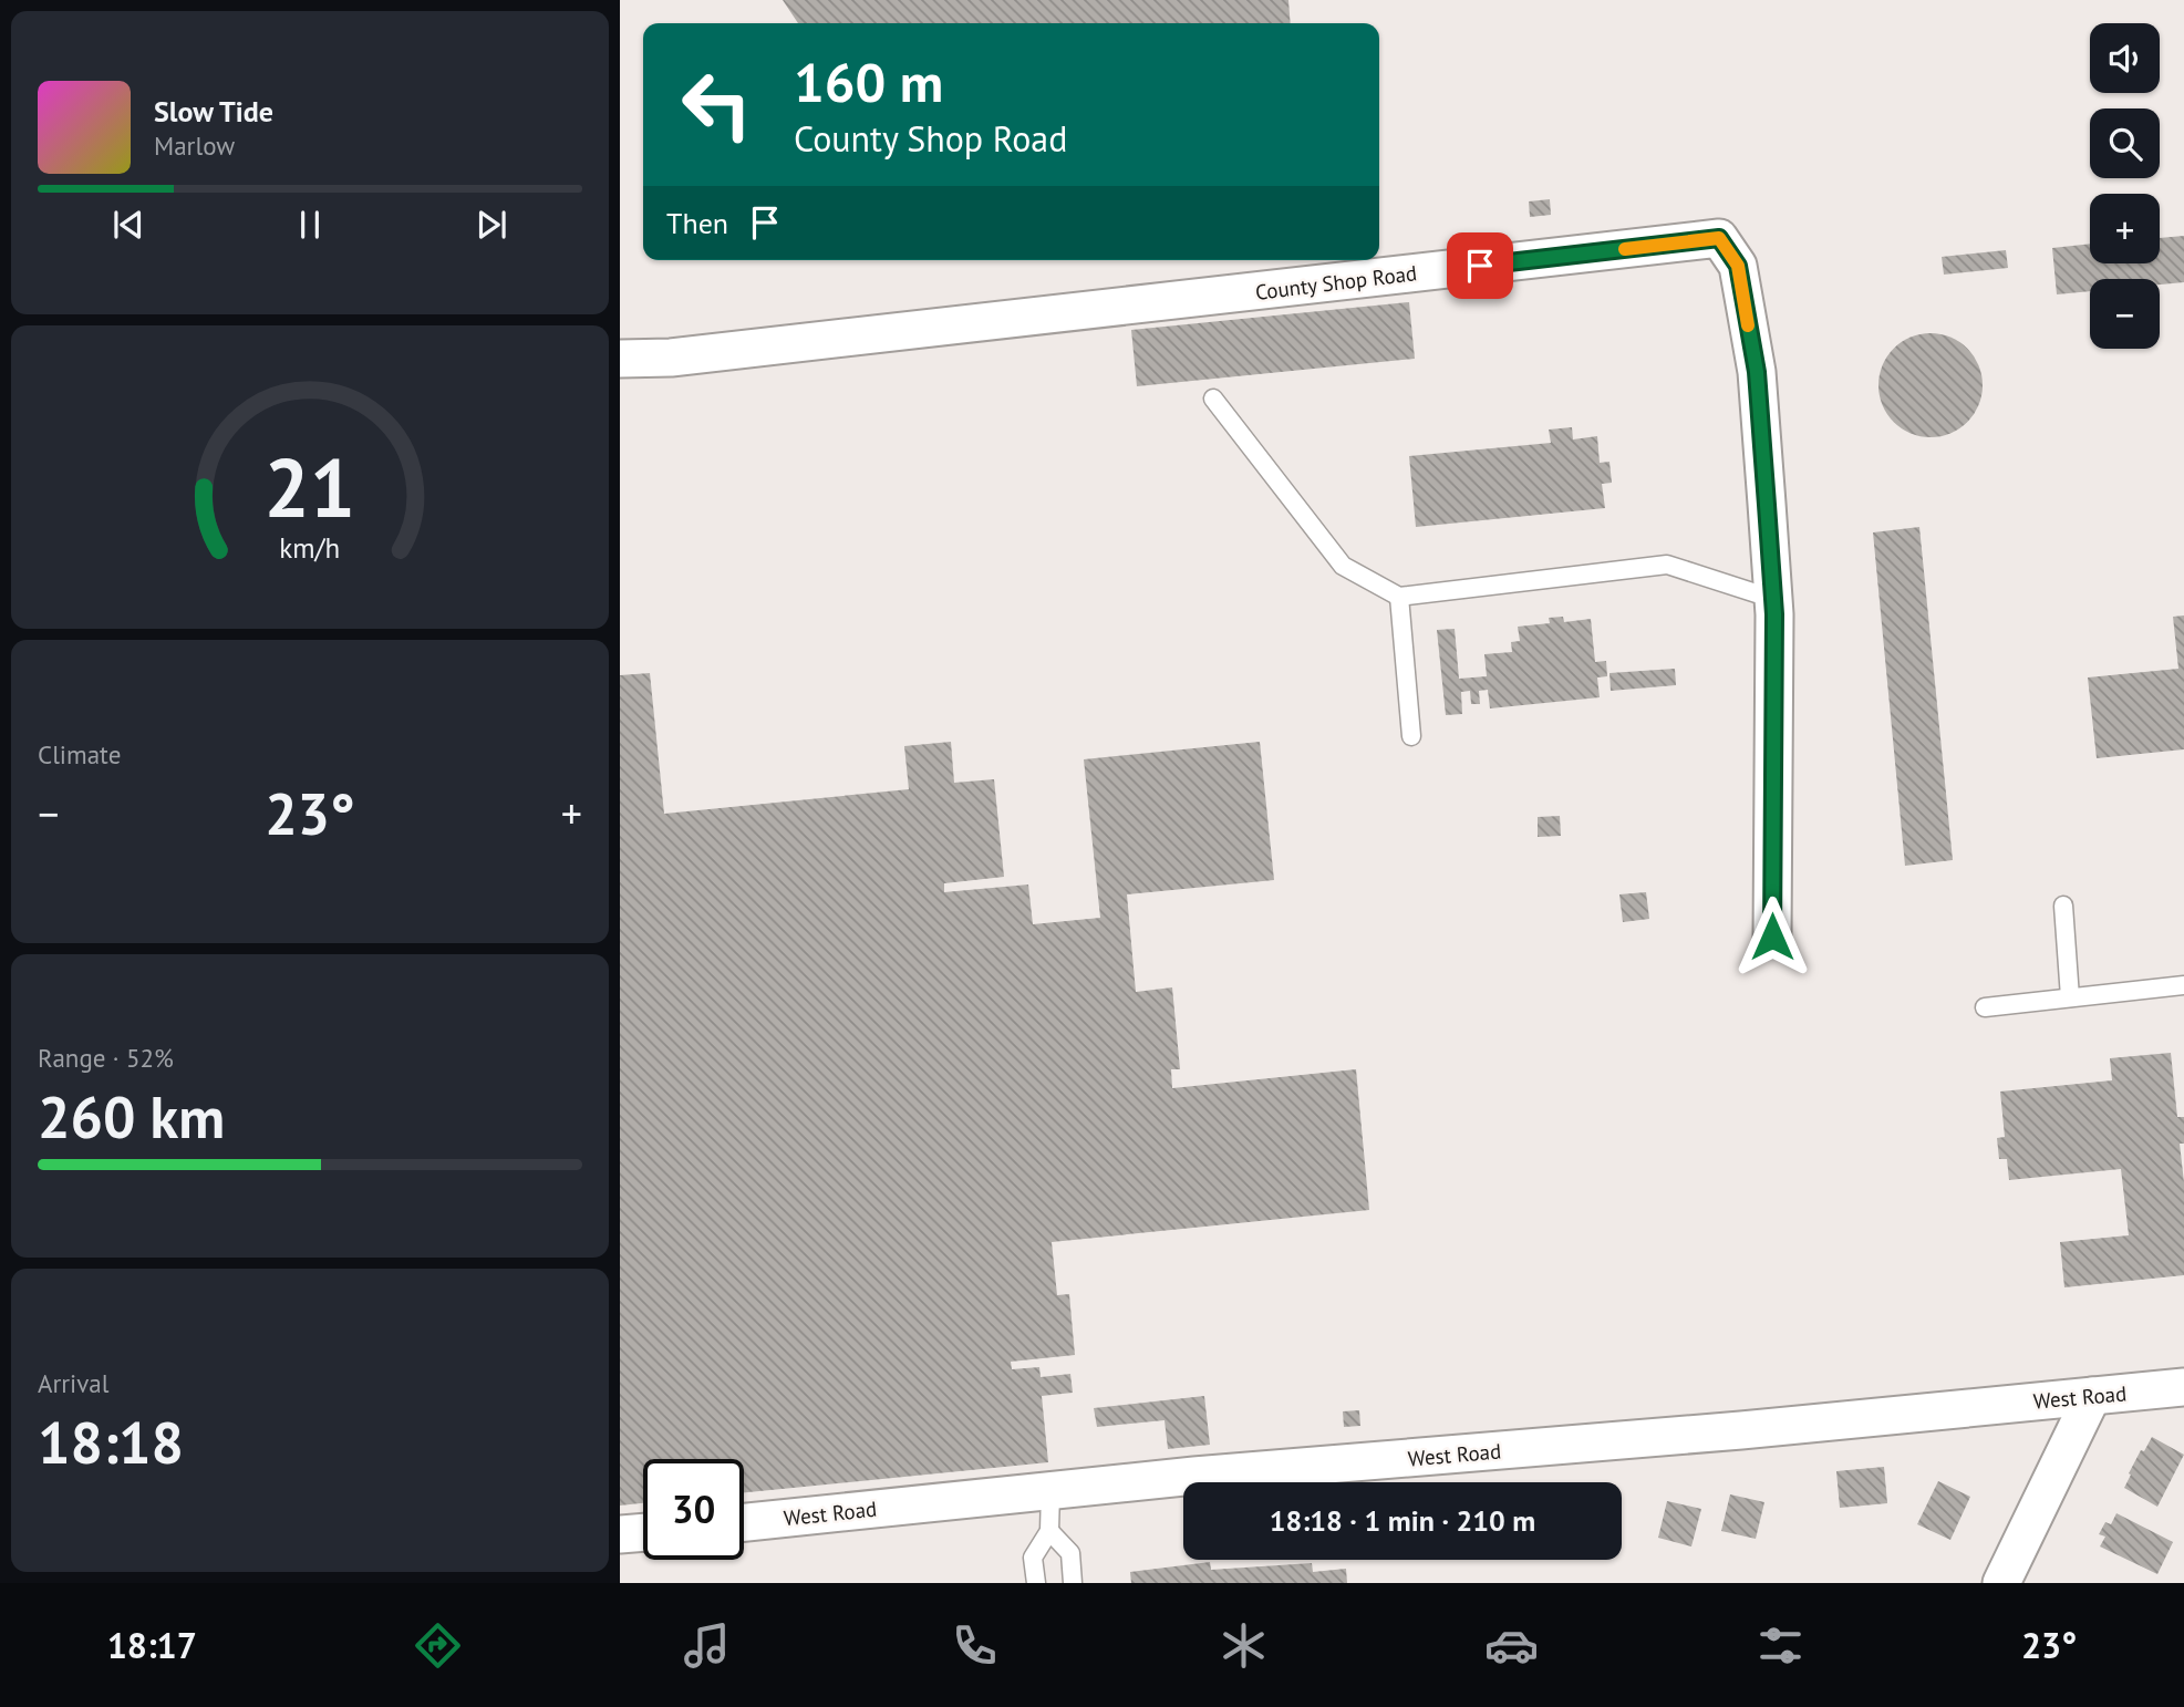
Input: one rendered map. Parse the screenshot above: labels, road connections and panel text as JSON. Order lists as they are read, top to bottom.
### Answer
{
  "streets": {
    "street": ["County Shop Road", "West Road"]
  },
  "page": {
    "map_buttons": ["+", "−"],
    "turn": ["160 m", "County Shop Road"],
    "song": ["Slow Tide", "Marlow"],
    "then": "Then",
    "tile": [
      "Climate",
      ["Range · 52%", "260 km"],
      ["Arrival", "18:18"]
    ],
    "heat": ["−", "23°", "+"],
    "limit": "30",
    "trip": "18:18 · 1 min · 210 m",
    "tabs": ["18:17", "23°"],
    "gauge": ["21", "km/h"]
  }
}
